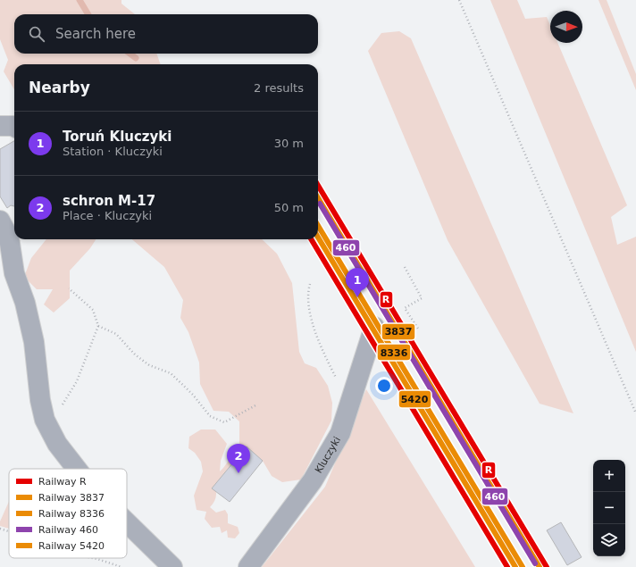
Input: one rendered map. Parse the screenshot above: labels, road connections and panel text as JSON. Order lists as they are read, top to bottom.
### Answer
{
  "streets": {
    "street": ["Kluczyki"]
  },
  "lines": [
    "rail line R",
    "rail line 3837",
    "rail line 460",
    "rail line 8336",
    "rail line 5420"
  ],
  "legend": [
    "Railway R",
    "Railway 3837",
    "Railway 8336",
    "Railway 460",
    "Railway 5420"
  ],
  "north": "right",
  "page": {
    "search": "Search here",
    "heading": ["Nearby", "2 results"],
    "list": [
      {
        "mark": "1",
        "name": "Toruń Kluczyki",
        "note": "Station · Kluczyki",
        "value": "30 m"
      },
      {
        "mark": "2",
        "name": "schron M-17",
        "note": "Place · Kluczyki",
        "value": "50 m"
      }
    ],
    "pins": ["1", "2"],
    "map_buttons": ["+", "−"]
  }
}
